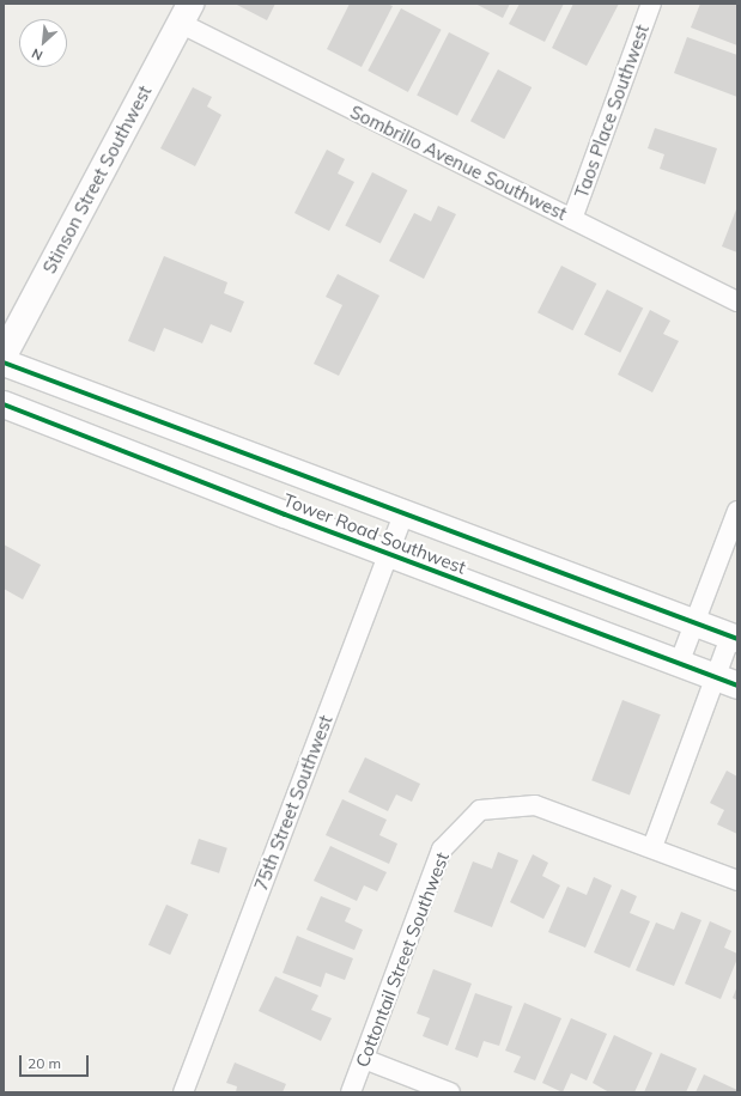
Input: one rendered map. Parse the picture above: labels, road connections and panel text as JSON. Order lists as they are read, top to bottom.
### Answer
{
  "streets": {
    "street": [
      "Taos Place Southwest",
      "Sombrillo Avenue Southwest",
      "Stinson Street Southwest",
      "Tower Road Southwest",
      "75th Street Southwest",
      "Cottontail Street Southwest"
    ]
  },
  "crossings": [
    ["Taos Place Southwest", "Sombrillo Avenue Southwest"],
    ["Sombrillo Avenue Southwest", "Stinson Street Southwest"],
    ["Tower Road Southwest", "75th Street Southwest"]
  ],
  "scale_bar": "20 m",
  "north": "bottom left"
}
